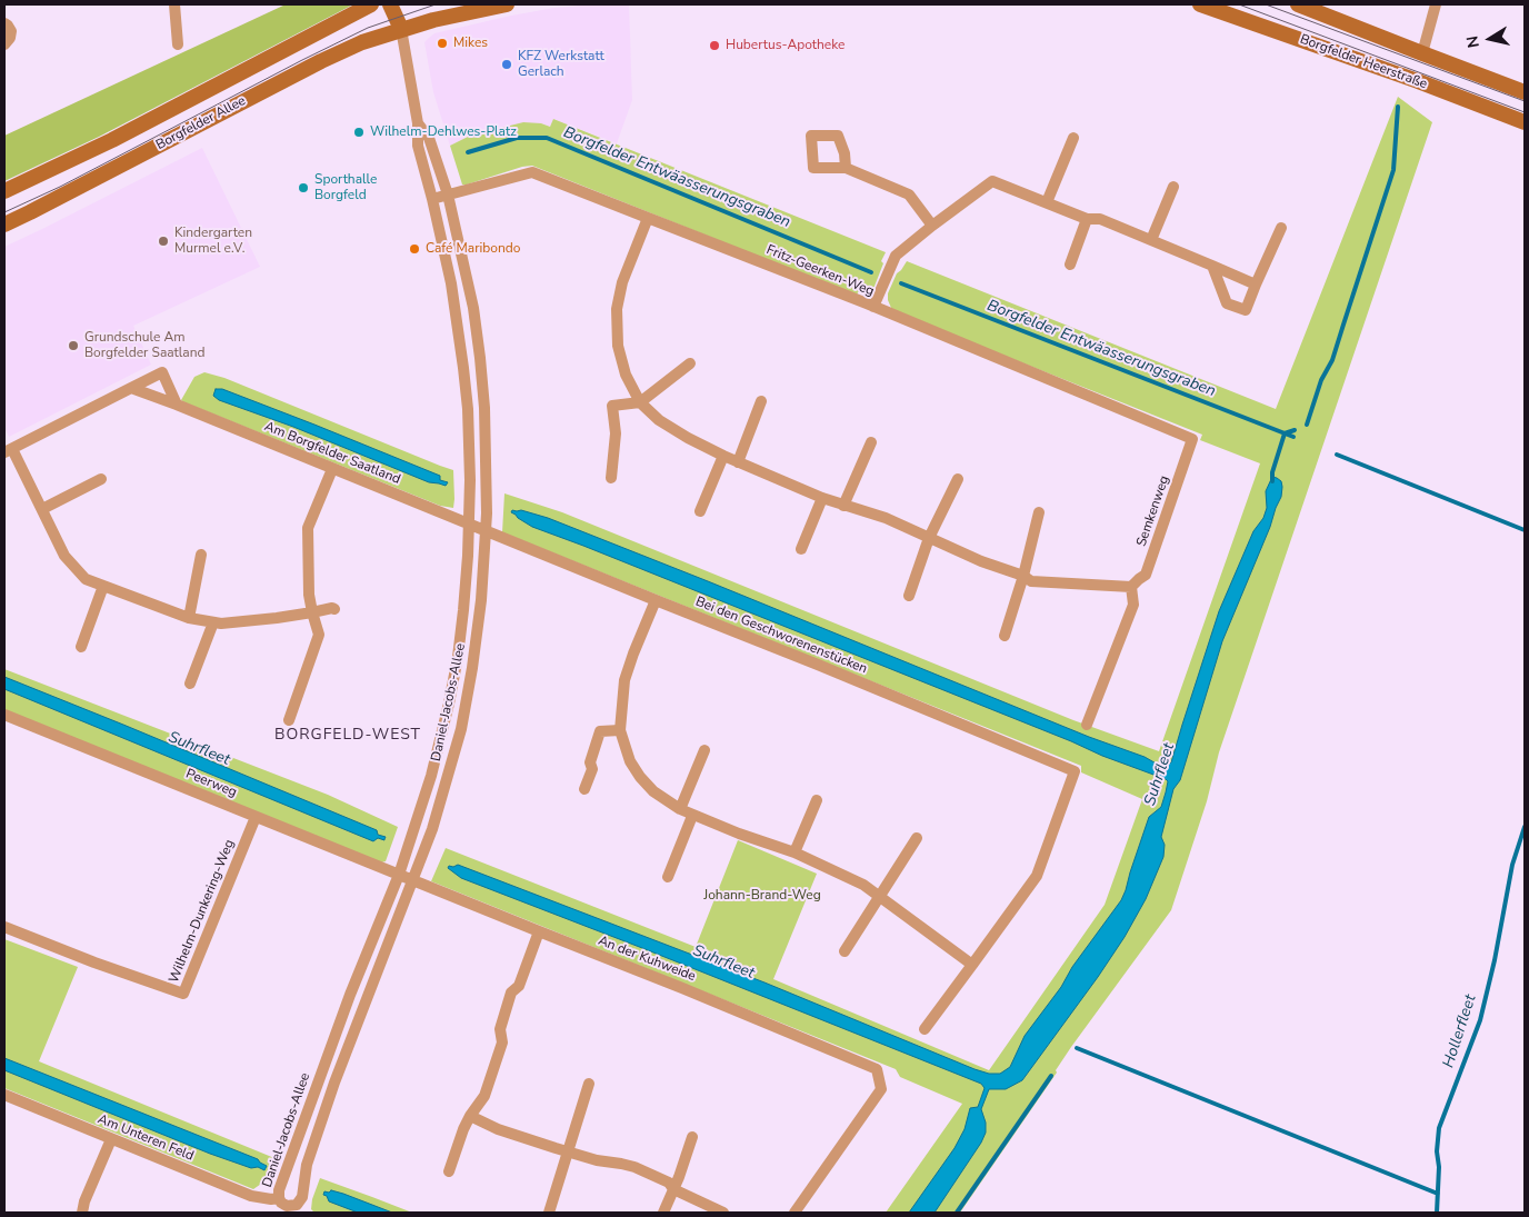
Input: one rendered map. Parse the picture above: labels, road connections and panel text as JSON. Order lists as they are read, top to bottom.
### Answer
{
  "streets": {
    "main road": ["Borgfelder Heerstraße", "Borgfelder Allee"],
    "street": [
      "Fritz-Geerken-Weg",
      "Am Borgfelder Saatland",
      "Semkenweg",
      "Bei den Geschworenenstücken",
      "Daniel-Jacobs-Allee",
      "Peerweg",
      "Wilhelm-Dunkering-Weg",
      "An der Kuhweide",
      "Am Unteren Feld"
    ]
  },
  "crossings": [
    ["Borgfelder Allee", "Daniel-Jacobs-Allee"],
    ["Fritz-Geerken-Weg", "Semkenweg"],
    ["Fritz-Geerken-Weg", "Daniel-Jacobs-Allee"],
    ["Am Borgfelder Saatland", "Bei den Geschworenenstücken"],
    ["Am Borgfelder Saatland", "Daniel-Jacobs-Allee"],
    ["Bei den Geschworenenstücken", "Daniel-Jacobs-Allee"],
    ["Daniel-Jacobs-Allee", "Peerweg"],
    ["Daniel-Jacobs-Allee", "An der Kuhweide"],
    ["Daniel-Jacobs-Allee", "Am Unteren Feld"],
    ["Peerweg", "Wilhelm-Dunkering-Weg"],
    ["Peerweg", "An der Kuhweide"]
  ],
  "districts": ["BORGFELD-WEST"],
  "water": ["Borgfelder Entwäasserungsgraben", "Suhrfleet", "Hollerfleet"],
  "parks": ["Johann-Brand-Weg"],
  "places": [
    "Mikes",
    "Hubertus-Apotheke",
    "KFZ Werkstatt Gerlach",
    "Wilhelm-Dehlwes-Platz",
    "Sporthalle Borgfeld",
    "Kindergarten Murmel e.V.",
    "Café Maribondo",
    "Grundschule Am Borgfelder Saatland"
  ],
  "north": "left"
}
